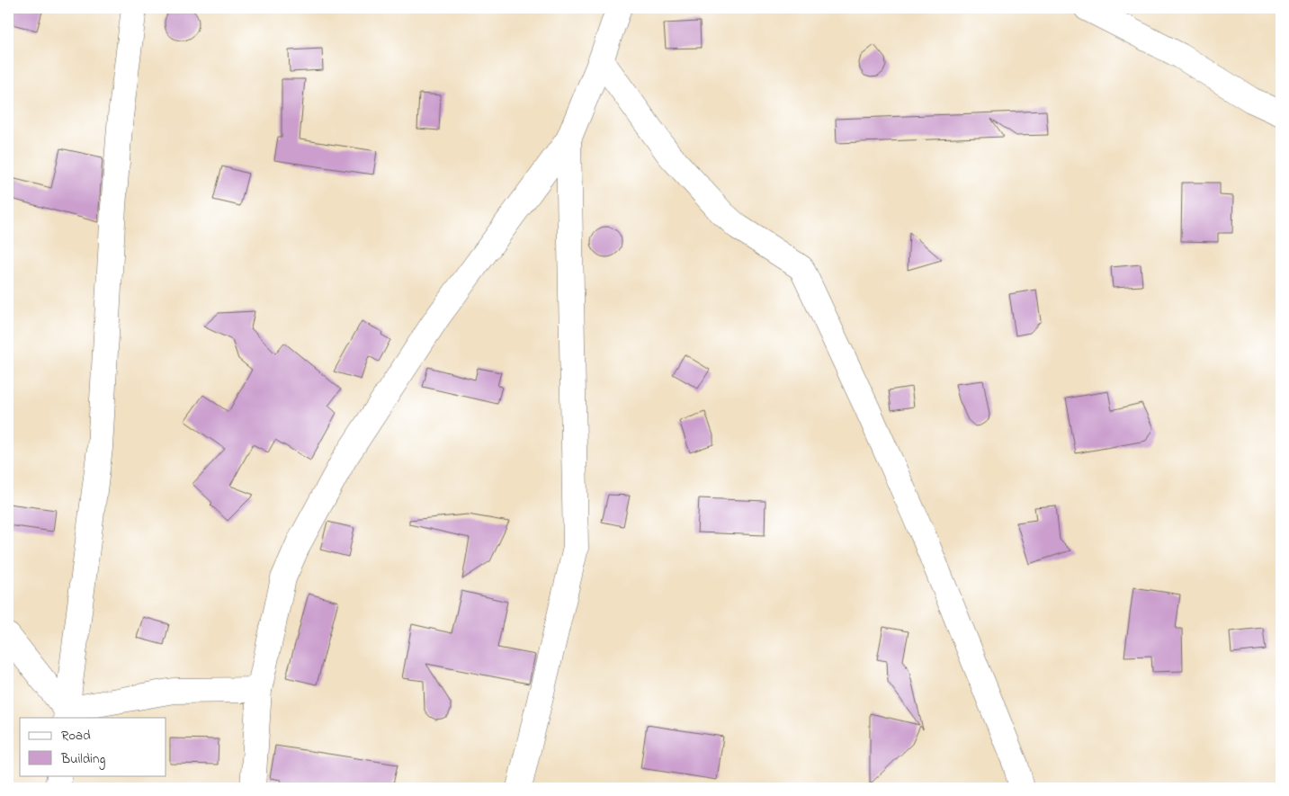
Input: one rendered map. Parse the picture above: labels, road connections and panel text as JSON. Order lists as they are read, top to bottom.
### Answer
{
  "legend": ["Road", "Building"]
}
